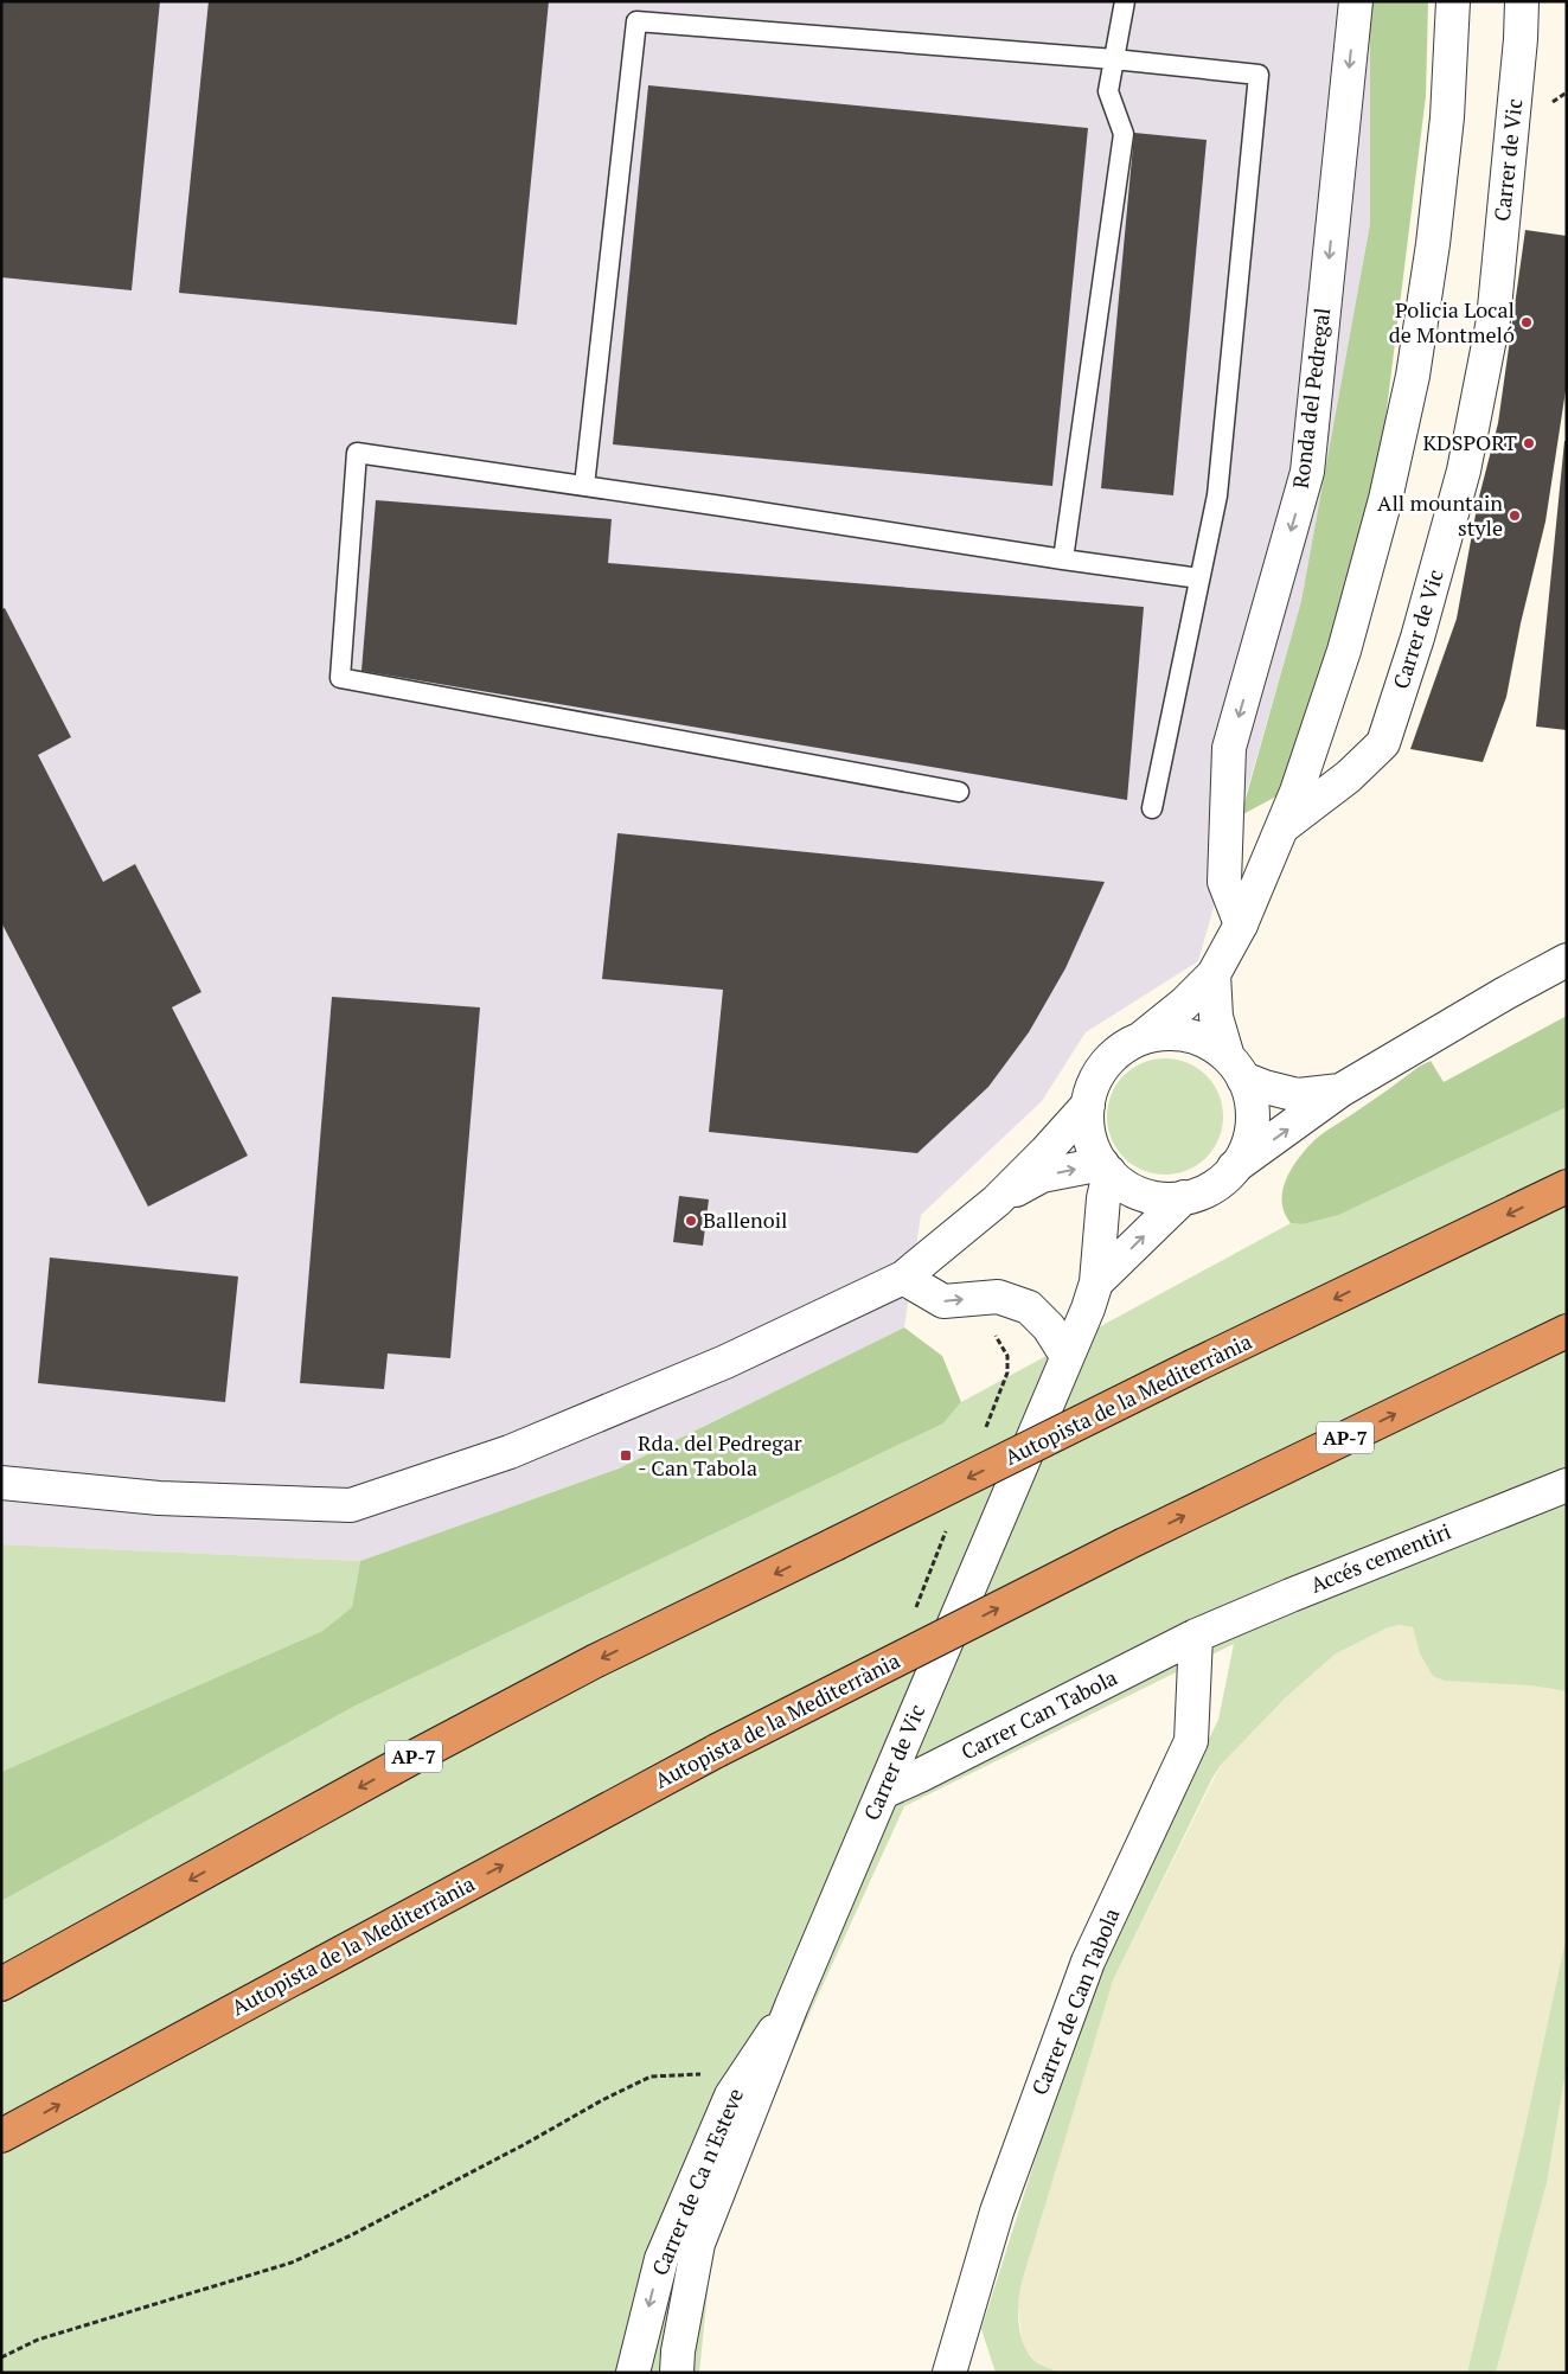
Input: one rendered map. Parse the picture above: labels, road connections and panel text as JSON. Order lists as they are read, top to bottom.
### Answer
{
  "streets": {
    "highway": ["Autopista de la Mediterrània", "AP-7"],
    "street": [
      "Carrer de Vic",
      "Ronda del Pedregal",
      "Accés cementiri",
      "Carrer Can Tabola",
      "Carrer de Can Tabola",
      "Carrer de Ca n'Esteve"
    ]
  },
  "crossings": [
    ["Carrer de Vic", "Ronda del Pedregal"],
    ["Carrer de Vic", "Carrer Can Tabola"],
    ["Carrer de Vic", "Carrer de Ca n'Esteve"],
    ["Accés cementiri", "Carrer Can Tabola"],
    ["Accés cementiri", "Carrer de Can Tabola"],
    ["Carrer Can Tabola", "Carrer de Can Tabola"]
  ],
  "one_way": ["Ronda del Pedregal", "Carrer de Ca n'Esteve"],
  "places": {
    "other": [
      "Policia Local de Montmeló",
      "KDSPORT",
      "All mountain style",
      "Ballenoil"
    ],
    "transit": ["Rda. del Pedregar - Can Tabola"]
  }
}
